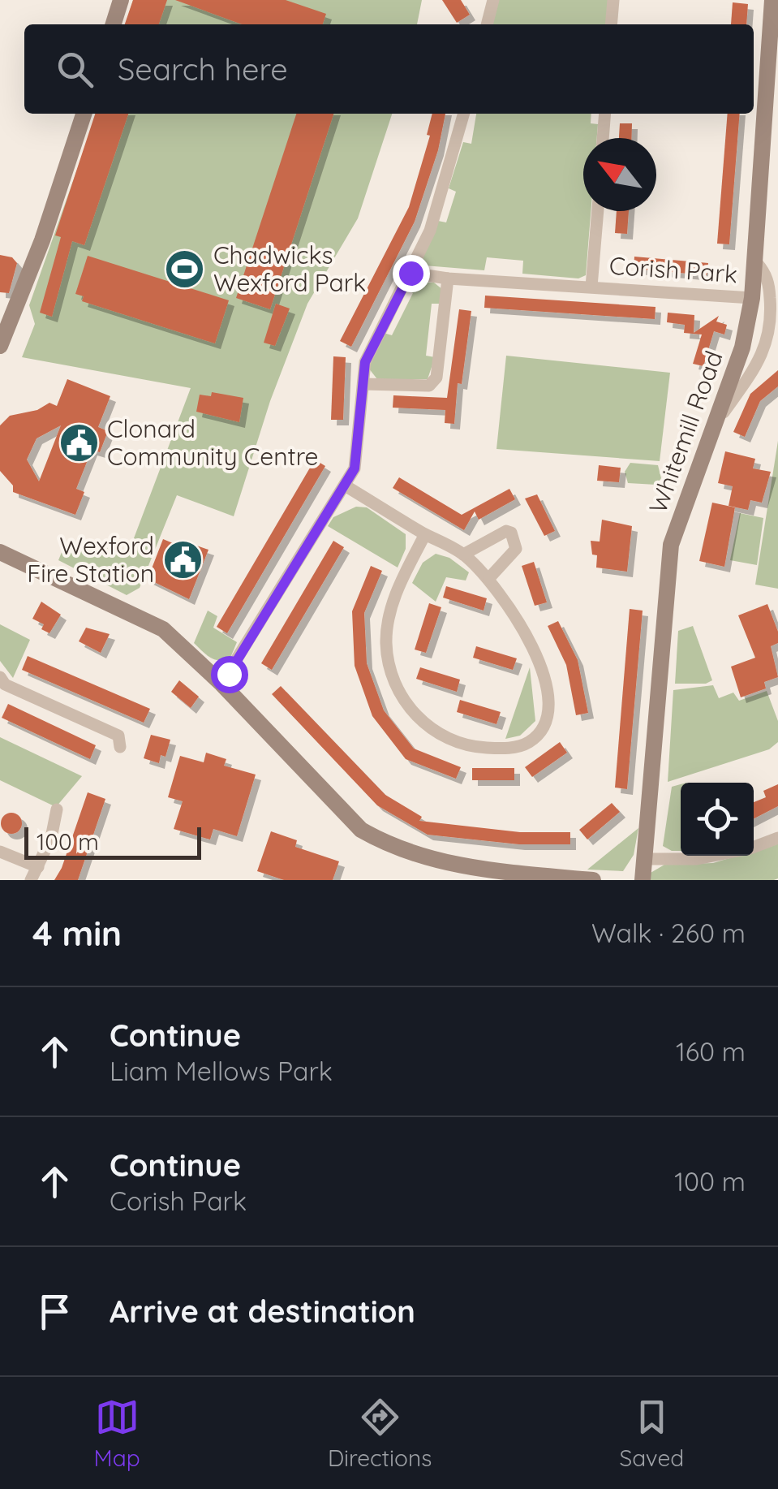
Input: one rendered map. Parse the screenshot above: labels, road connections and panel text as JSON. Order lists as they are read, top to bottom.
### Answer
{
  "streets": {
    "street": ["Corish Park", "Whitemill Road"]
  },
  "crossings": [
    ["Corish Park", "Whitemill Road"]
  ],
  "places": {
    "sports": ["Chadwicks Wexford Park"],
    "public building": ["Clonard Community Centre", "Wexford Fire Station"]
  },
  "scale_bar": "100 m",
  "north": "top left",
  "page": {
    "search": "Search here",
    "scale": "100 m",
    "heading": ["4 min", "Walk · 260 m"],
    "list": [
      ["Continue", "Liam Mellows Park", "160 m"],
      ["Continue", "Corish Park", "100 m"],
      "Arrive at destination"
    ],
    "nav": ["Map", "Directions", "Saved"]
  }
}
